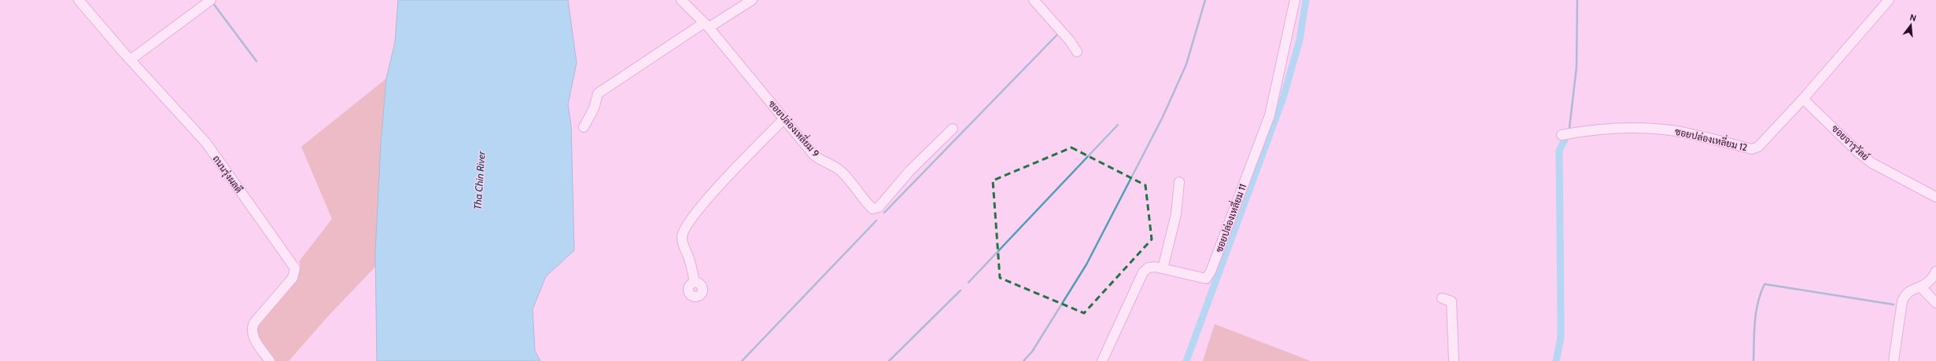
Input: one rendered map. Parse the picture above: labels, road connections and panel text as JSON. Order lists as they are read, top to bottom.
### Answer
{
  "streets": {
    "street": [
      "ซอยปล่องเหลี่ยม 9",
      "ซอยปล่องเหลี่ยม 12",
      "ซอยจารุวัลย์",
      "ถนนรุ่งผลดี",
      "ซอยปล่องเหลี่ยม 11"
    ]
  },
  "crossings": [
    ["ซอยปล่องเหลี่ยม 12", "ซอยจารุวัลย์"]
  ],
  "water": ["Tha Chin River"],
  "north": "top"
}
